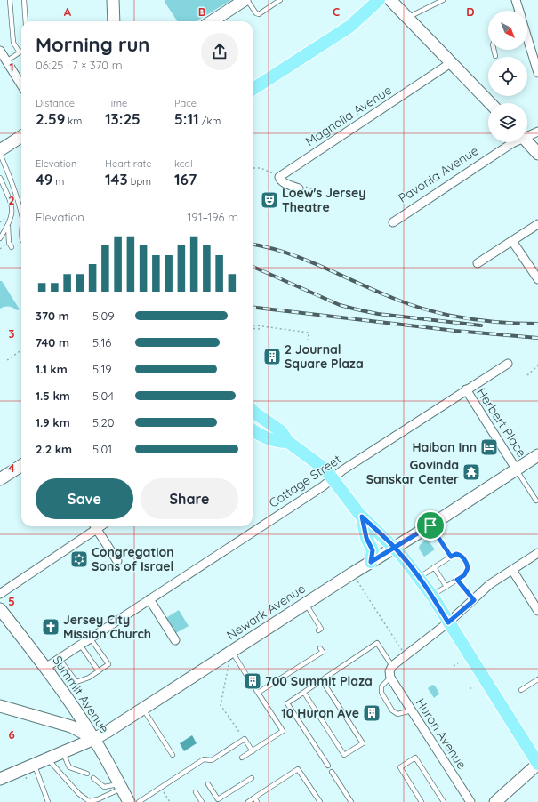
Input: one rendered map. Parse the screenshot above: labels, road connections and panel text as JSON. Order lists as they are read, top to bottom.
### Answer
{
  "streets": {
    "main road": ["Newark Avenue", "Summit Avenue"],
    "street": [
      "Magnolia Avenue",
      "Pavonia Avenue",
      "Herbert Place",
      "Cottage Street",
      "Huron Avenue"
    ]
  },
  "crossings": [
    ["Herbert Place", "Cottage Street"],
    ["Herbert Place", "Newark Avenue"],
    ["Cottage Street", "Summit Avenue"],
    ["Newark Avenue", "Summit Avenue"]
  ],
  "places": {
    "theatre": ["Loew's Jersey Theatre"],
    "building": ["2 Journal Square Plaza", "700 Summit Plaza", "10 Huron Ave"],
    "hotel": ["Haiban Inn"],
    "temple": ["Govinda Sanskar Center"],
    "synagogue": ["Congregation Sons of Israel"],
    "church": ["Jersey City Mission Church"]
  },
  "north": "bottom right",
  "page": {
    "heading": ["Morning run", "06:25 · 7 × 370 m"],
    "stats": [
      ["Distance", "2.59 km"],
      ["Time", "13:25"],
      ["Pace", "5:11 /km"],
      ["Elevation", "49 m"],
      ["Heart rate", "143 bpm"],
      ["kcal", "167"]
    ],
    "chart": ["Elevation", "191–196 m"],
    "list": [
      {
        "name": "370 m",
        "note": "5:09"
      },
      {
        "name": "740 m",
        "note": "5:16"
      },
      {
        "name": "1.1 km",
        "note": "5:19"
      },
      {
        "name": "1.5 km",
        "note": "5:04"
      },
      {
        "name": "1.9 km",
        "note": "5:20"
      },
      {
        "name": "2.2 km",
        "note": "5:01"
      }
    ],
    "buttons": ["Save", "Share"]
  },
  "grid": {
    "columns": [
      "A",
      "B",
      "C",
      "D"
    ],
    "rows": [
      "1",
      "2",
      "3",
      "4",
      "5",
      "6"
    ]
  }
}
